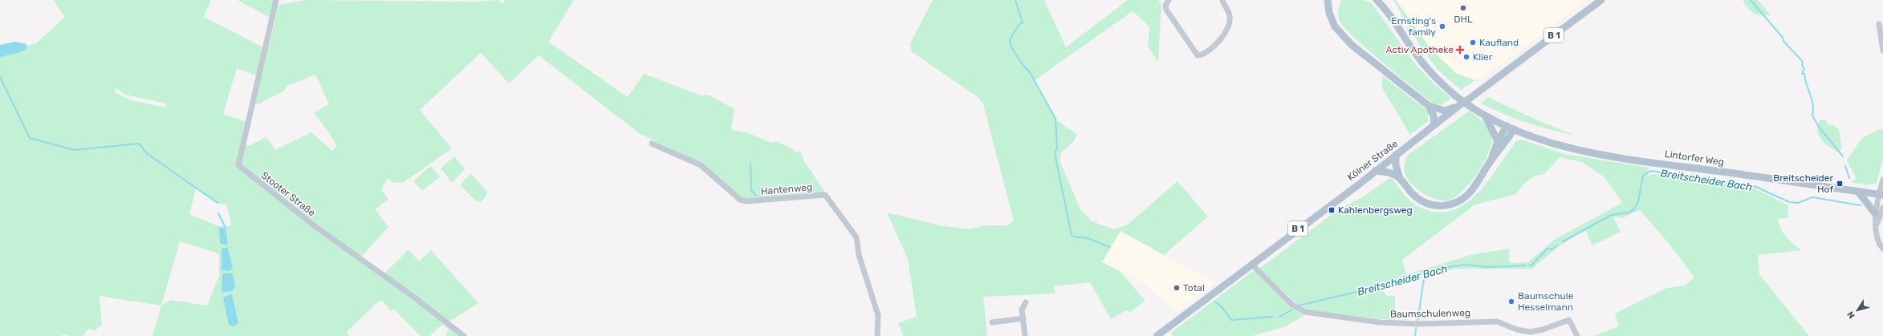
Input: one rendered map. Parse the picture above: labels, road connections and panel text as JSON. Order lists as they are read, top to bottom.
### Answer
{
  "streets": {
    "main road": ["B 1", "Lintorfer Weg", "Kölner Straße"],
    "street": ["Hantenweg", "Stooter Straße", "Baumschulenweg"]
  },
  "crossings": [
    ["Kölner Straße", "Baumschulenweg"]
  ],
  "water": ["Breitscheider Bach"],
  "places": {
    "other": [
      "DHL",
      "Ernsting's family",
      "Kaufland",
      "Klier",
      "Total",
      "Baumschule Hesselmann"
    ],
    "health": ["Activ Apotheke"],
    "transit": ["Breitscheider Hof", "Kahlenbergsweg"]
  },
  "north": "bottom left"
}
